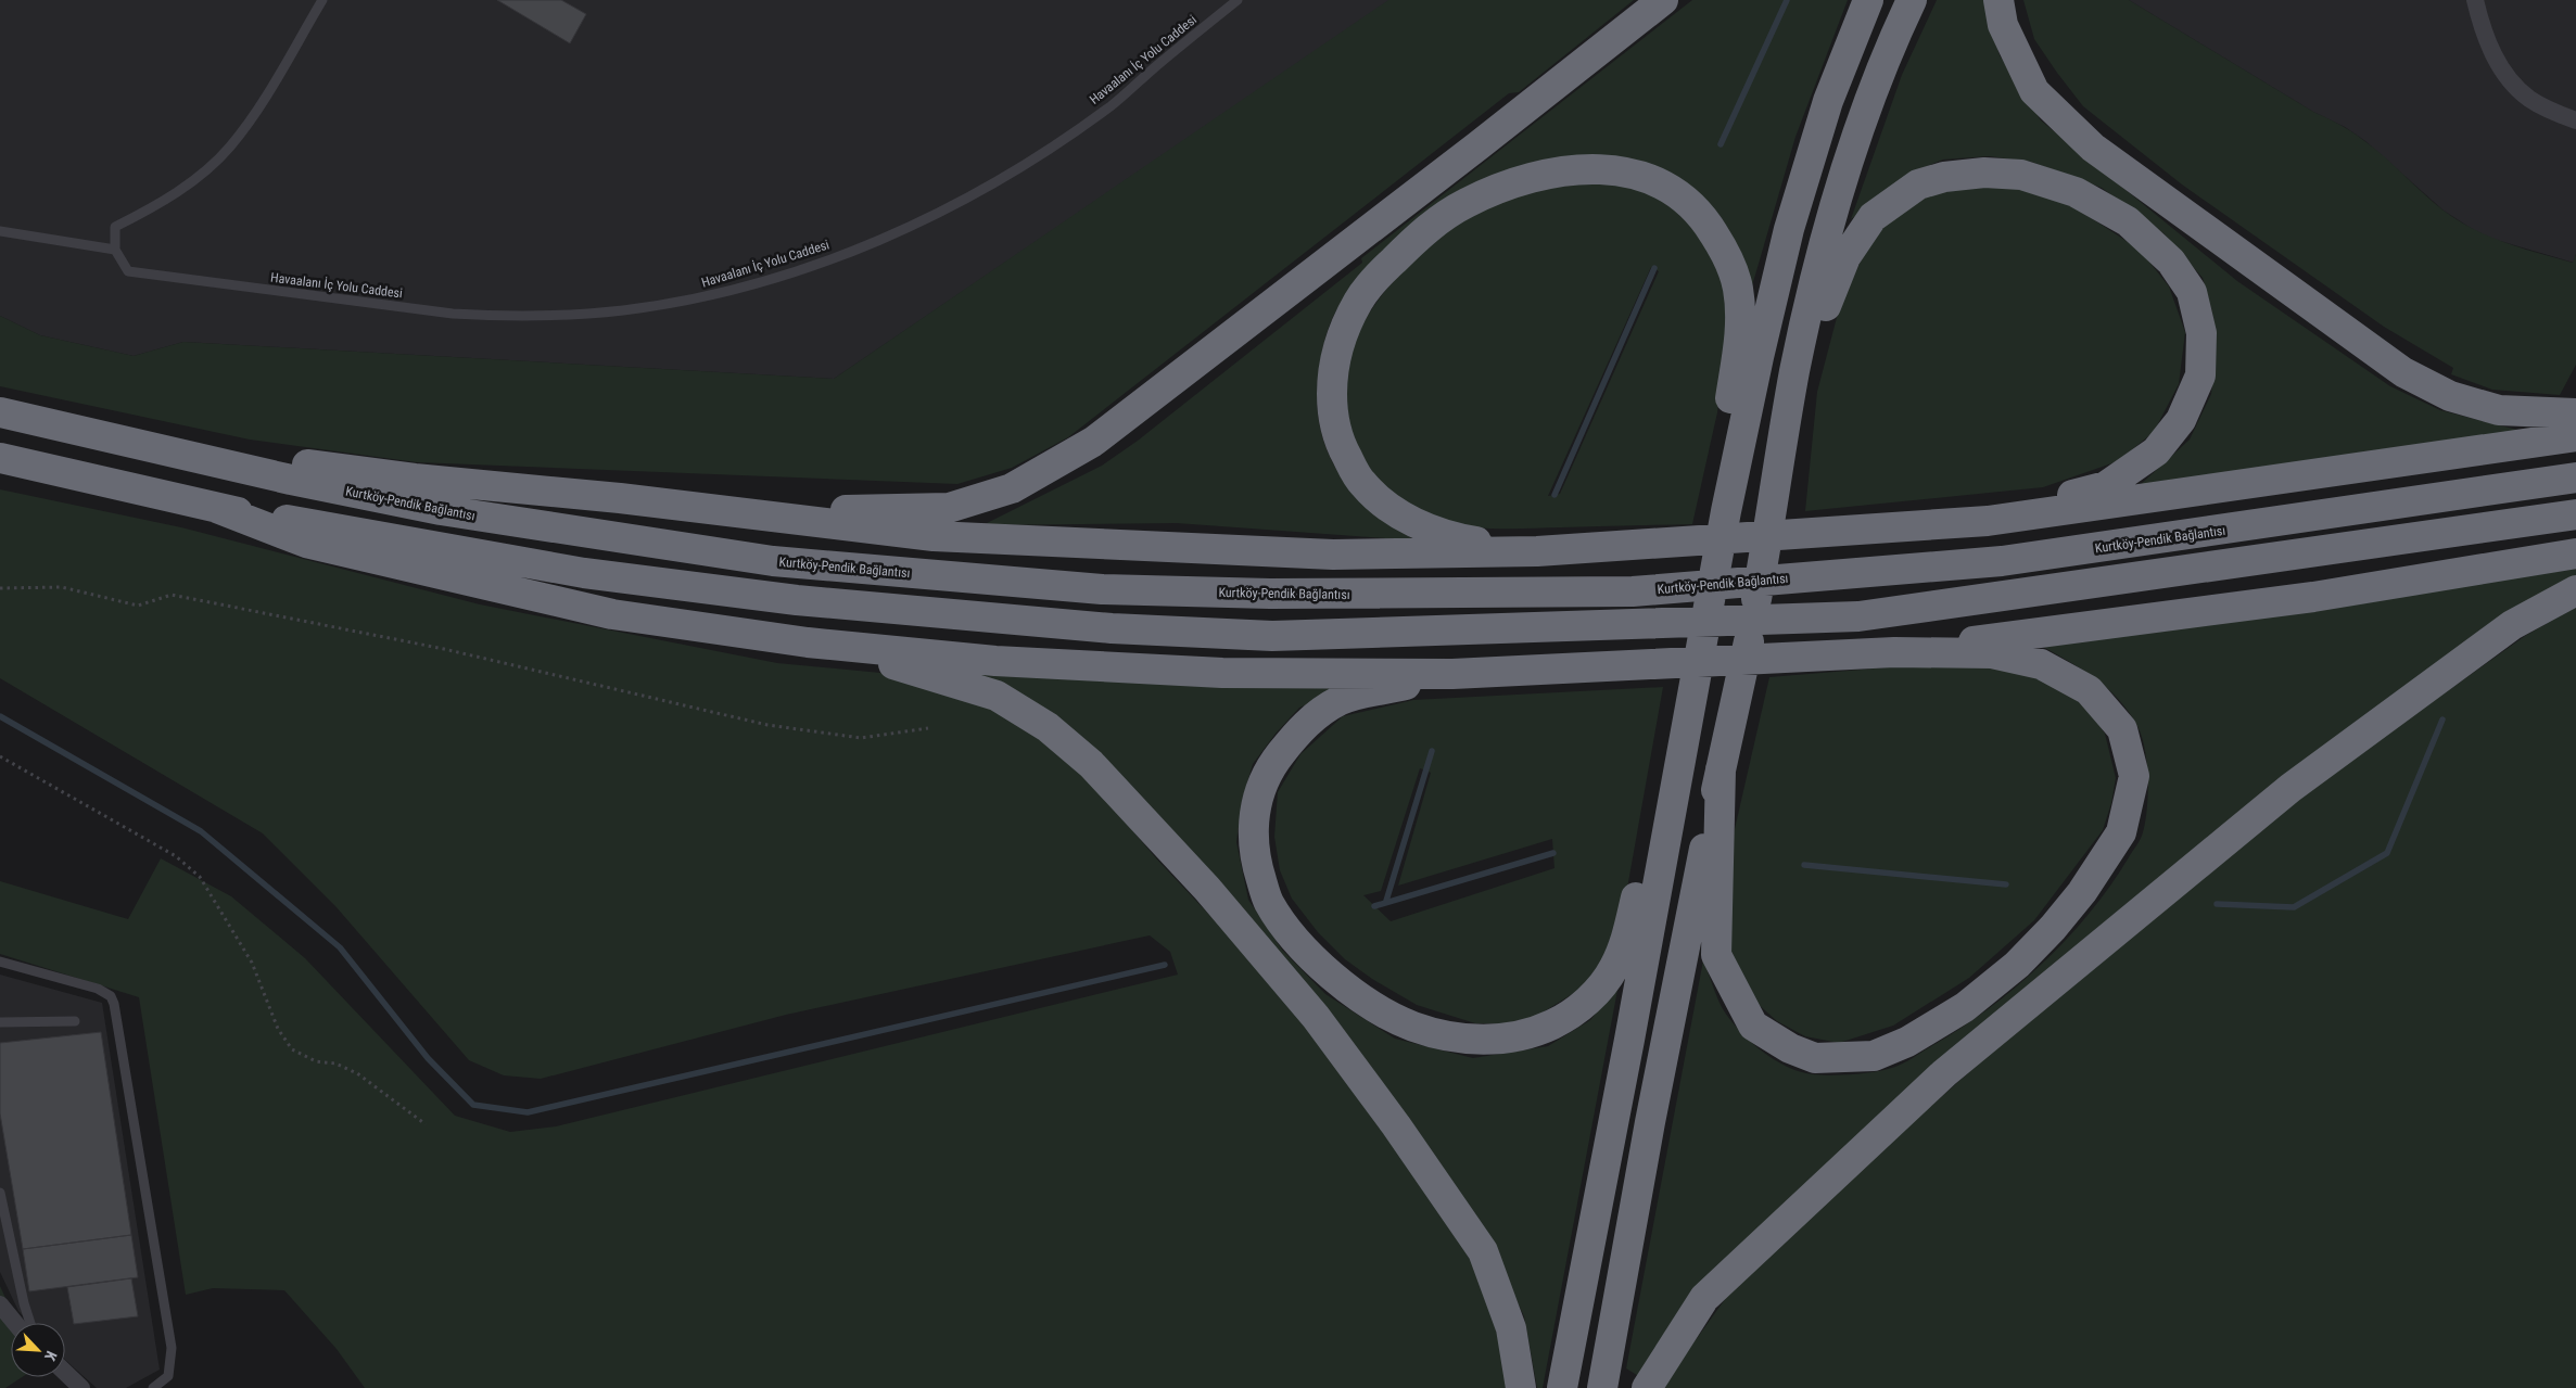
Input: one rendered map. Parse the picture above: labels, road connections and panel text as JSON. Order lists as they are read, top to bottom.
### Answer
{
  "streets": {
    "highway": ["Kurtköy-Pendik Bağlantısı"],
    "lane": ["Havaalanı İç Yolu Caddesi"]
  },
  "north": "bottom right"
}
